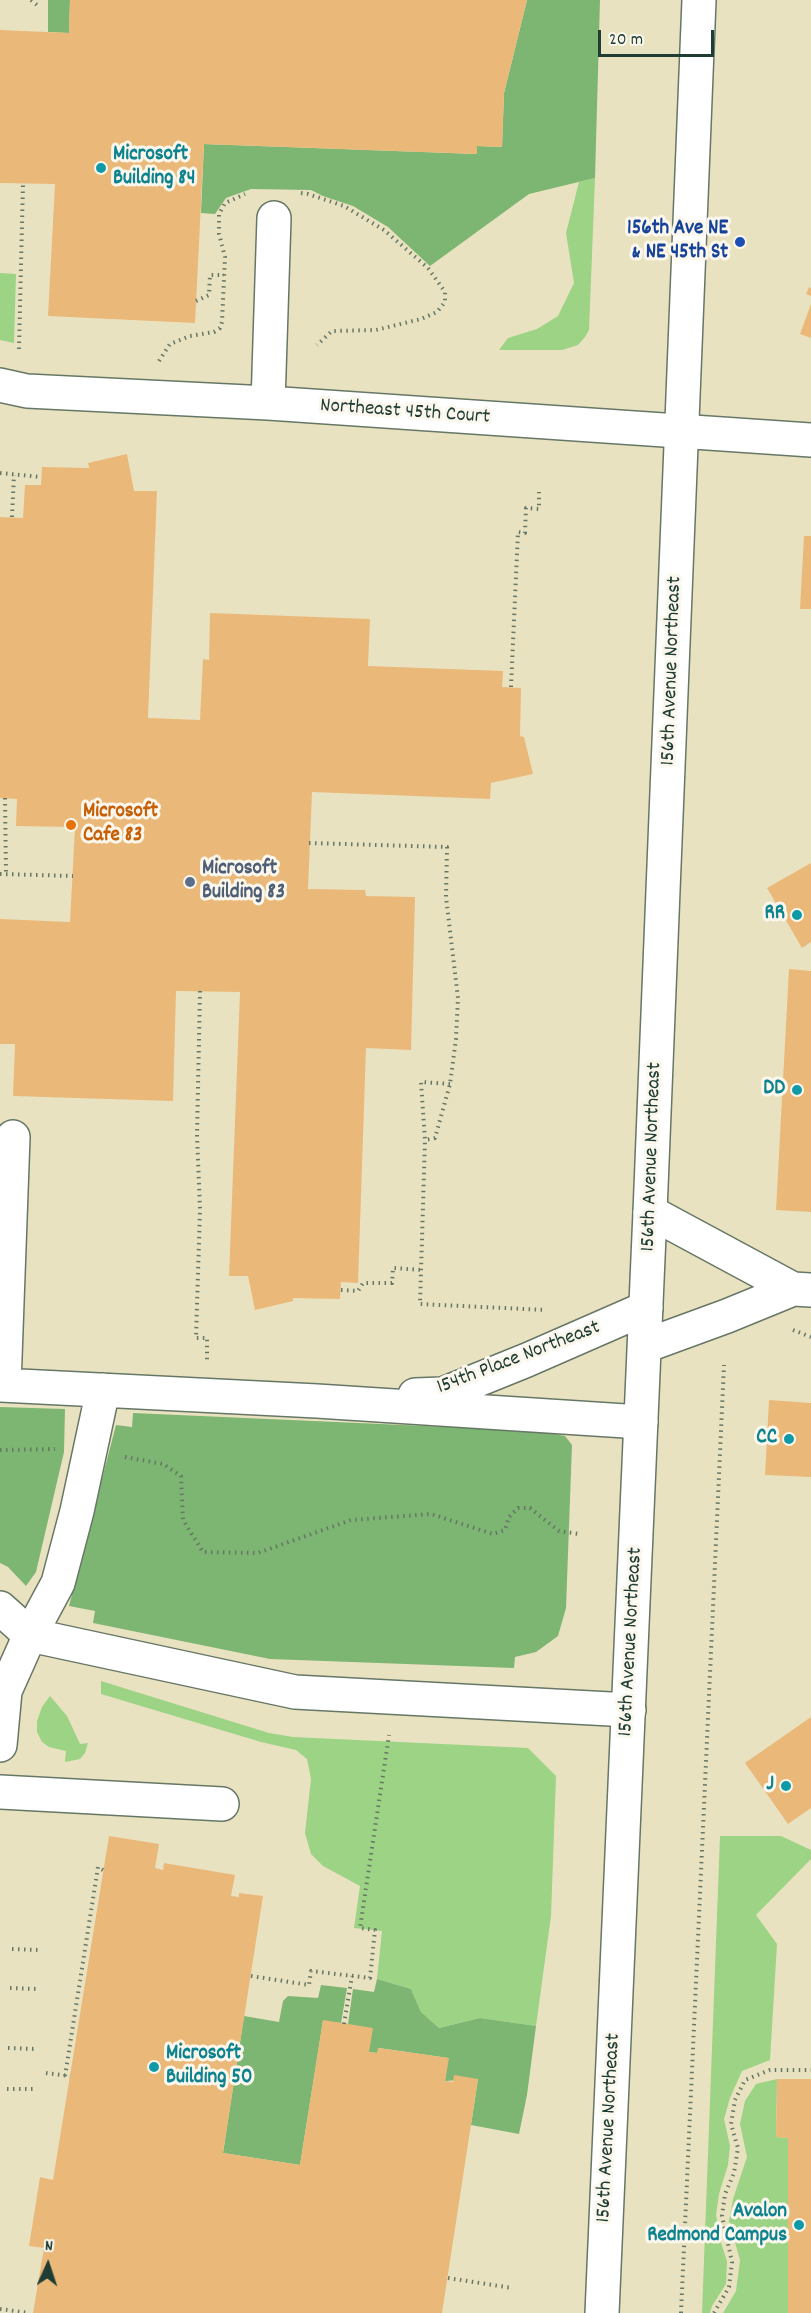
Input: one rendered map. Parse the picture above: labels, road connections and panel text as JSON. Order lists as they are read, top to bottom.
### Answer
{
  "streets": {
    "main road": ["Northeast 45th Court", "156th Avenue Northeast", "154th Place Northeast"]
  },
  "crossings": [
    ["Northeast 45th Court", "156th Avenue Northeast"],
    ["156th Avenue Northeast", "154th Place Northeast"]
  ],
  "places": [
    "Microsoft Building 84",
    "156th Ave NE & NE 45th St",
    "Microsoft Cafe 83",
    "Microsoft Building 83",
    "RR",
    "DD",
    "CC",
    "J",
    "Microsoft Building 50",
    "Avalon Redmond Campus"
  ],
  "scale_bar": "20 m",
  "north": "top"
}
